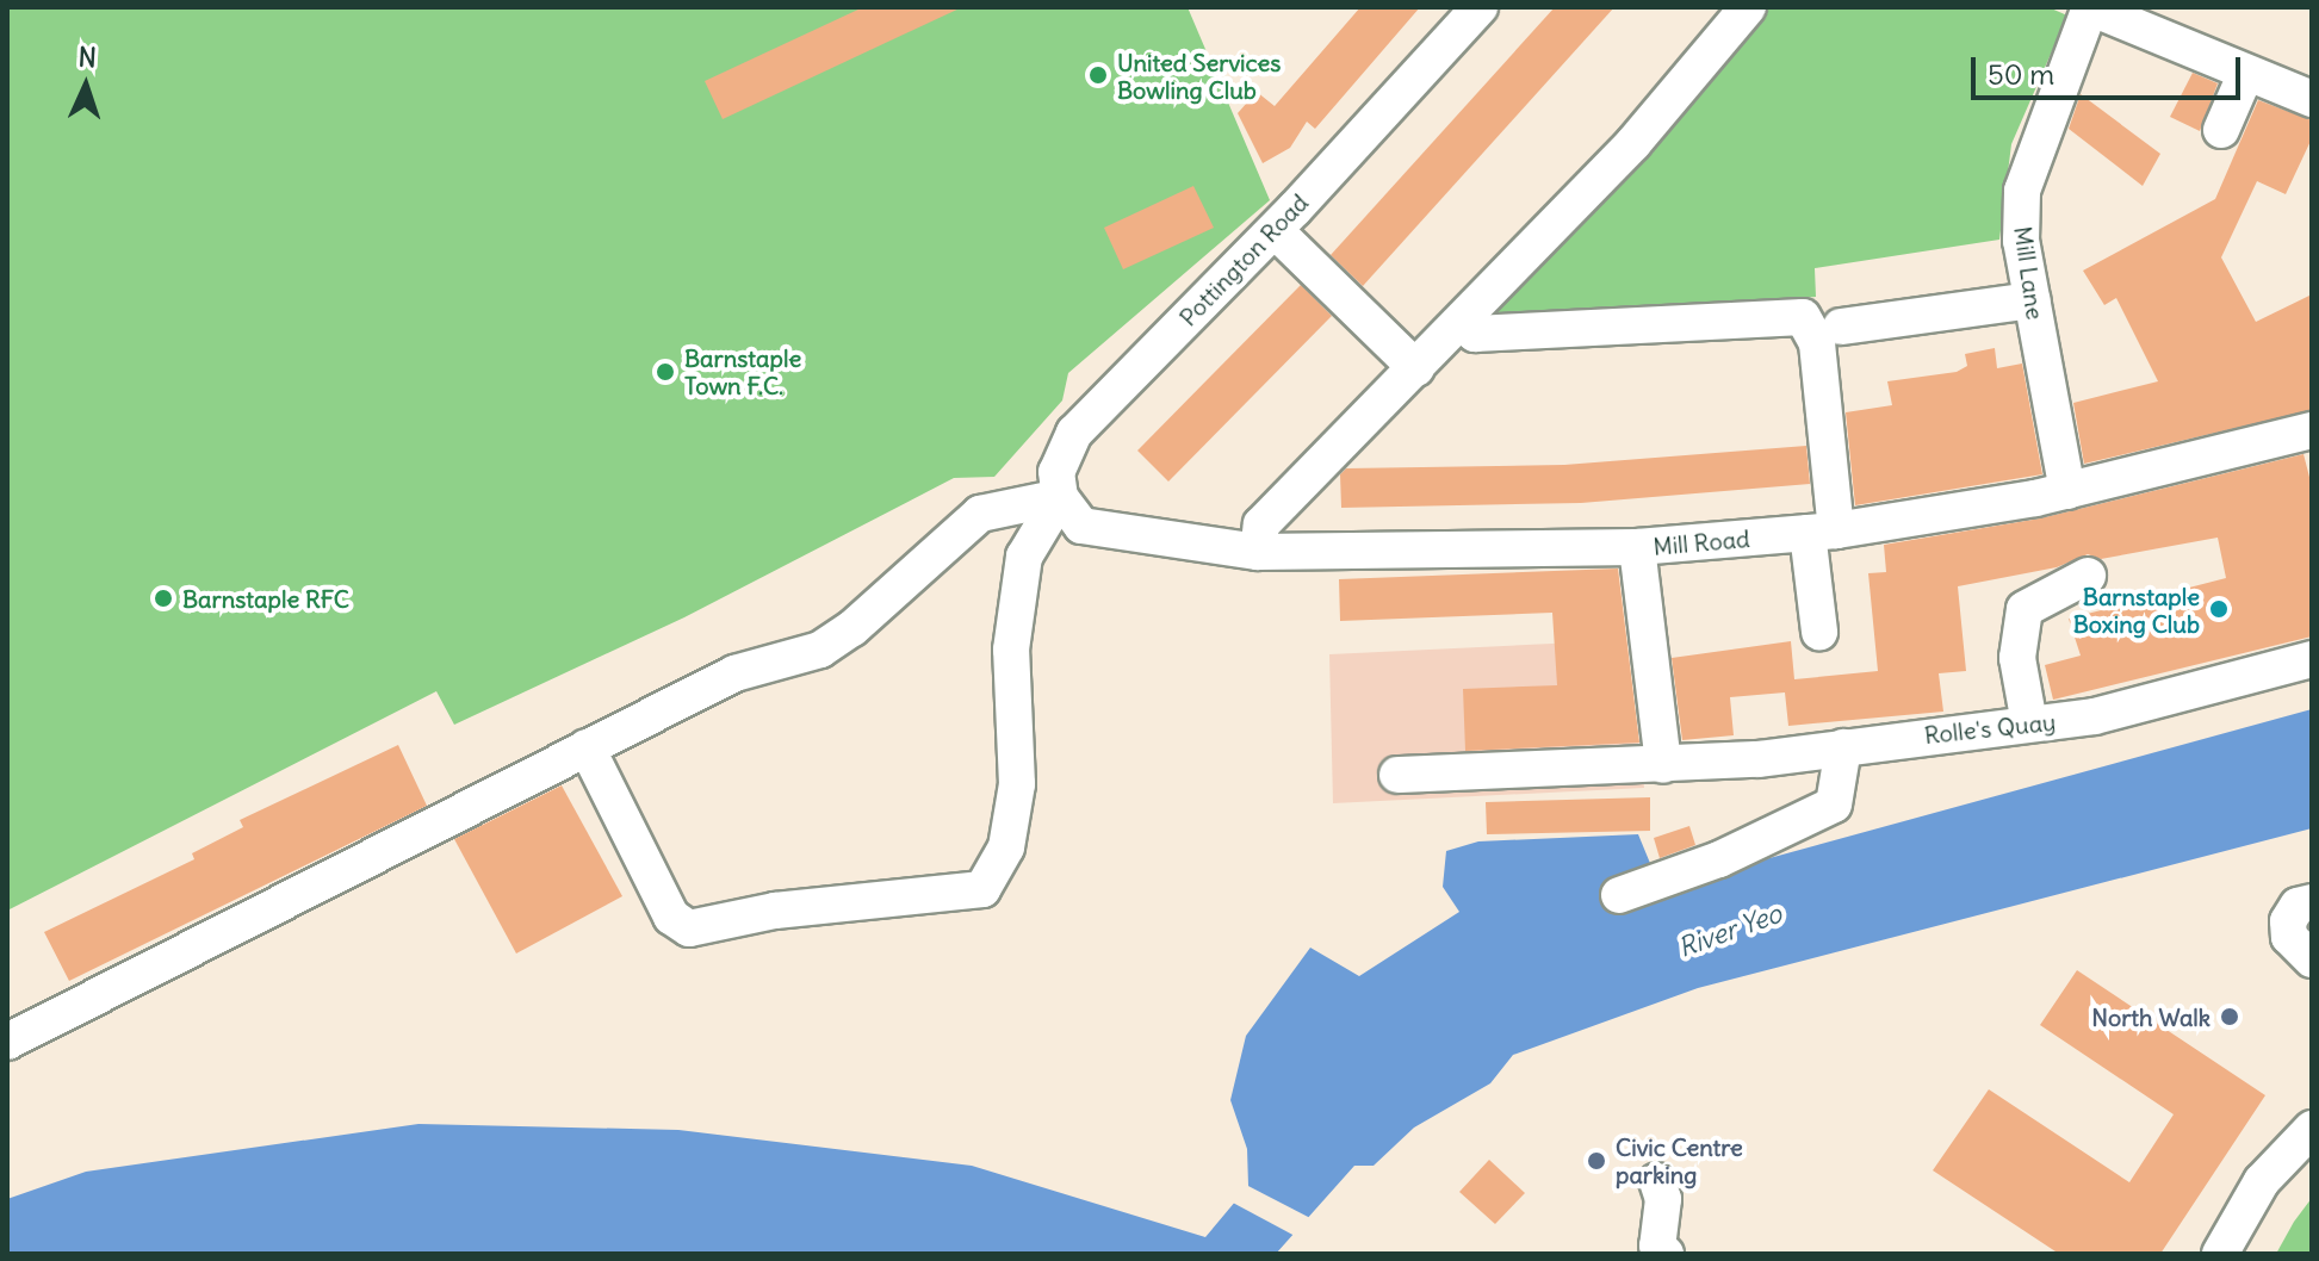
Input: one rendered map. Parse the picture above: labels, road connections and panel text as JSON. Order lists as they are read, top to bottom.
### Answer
{
  "streets": {
    "street": [
      "Pottington Road",
      "Mill Lane",
      "Mill Road",
      "Rolle's Quay"
    ]
  },
  "crossings": [
    ["Pottington Road", "Mill Road"],
    ["Mill Lane", "Mill Road"]
  ],
  "water": ["River Yeo"],
  "places": [
    "United Services Bowling Club",
    "Barnstaple Town F.C.",
    "Barnstaple RFC",
    "Barnstaple Boxing Club",
    "North Walk",
    "Civic Centre parking"
  ],
  "scale_bar": "50 m",
  "north": "top"
}
